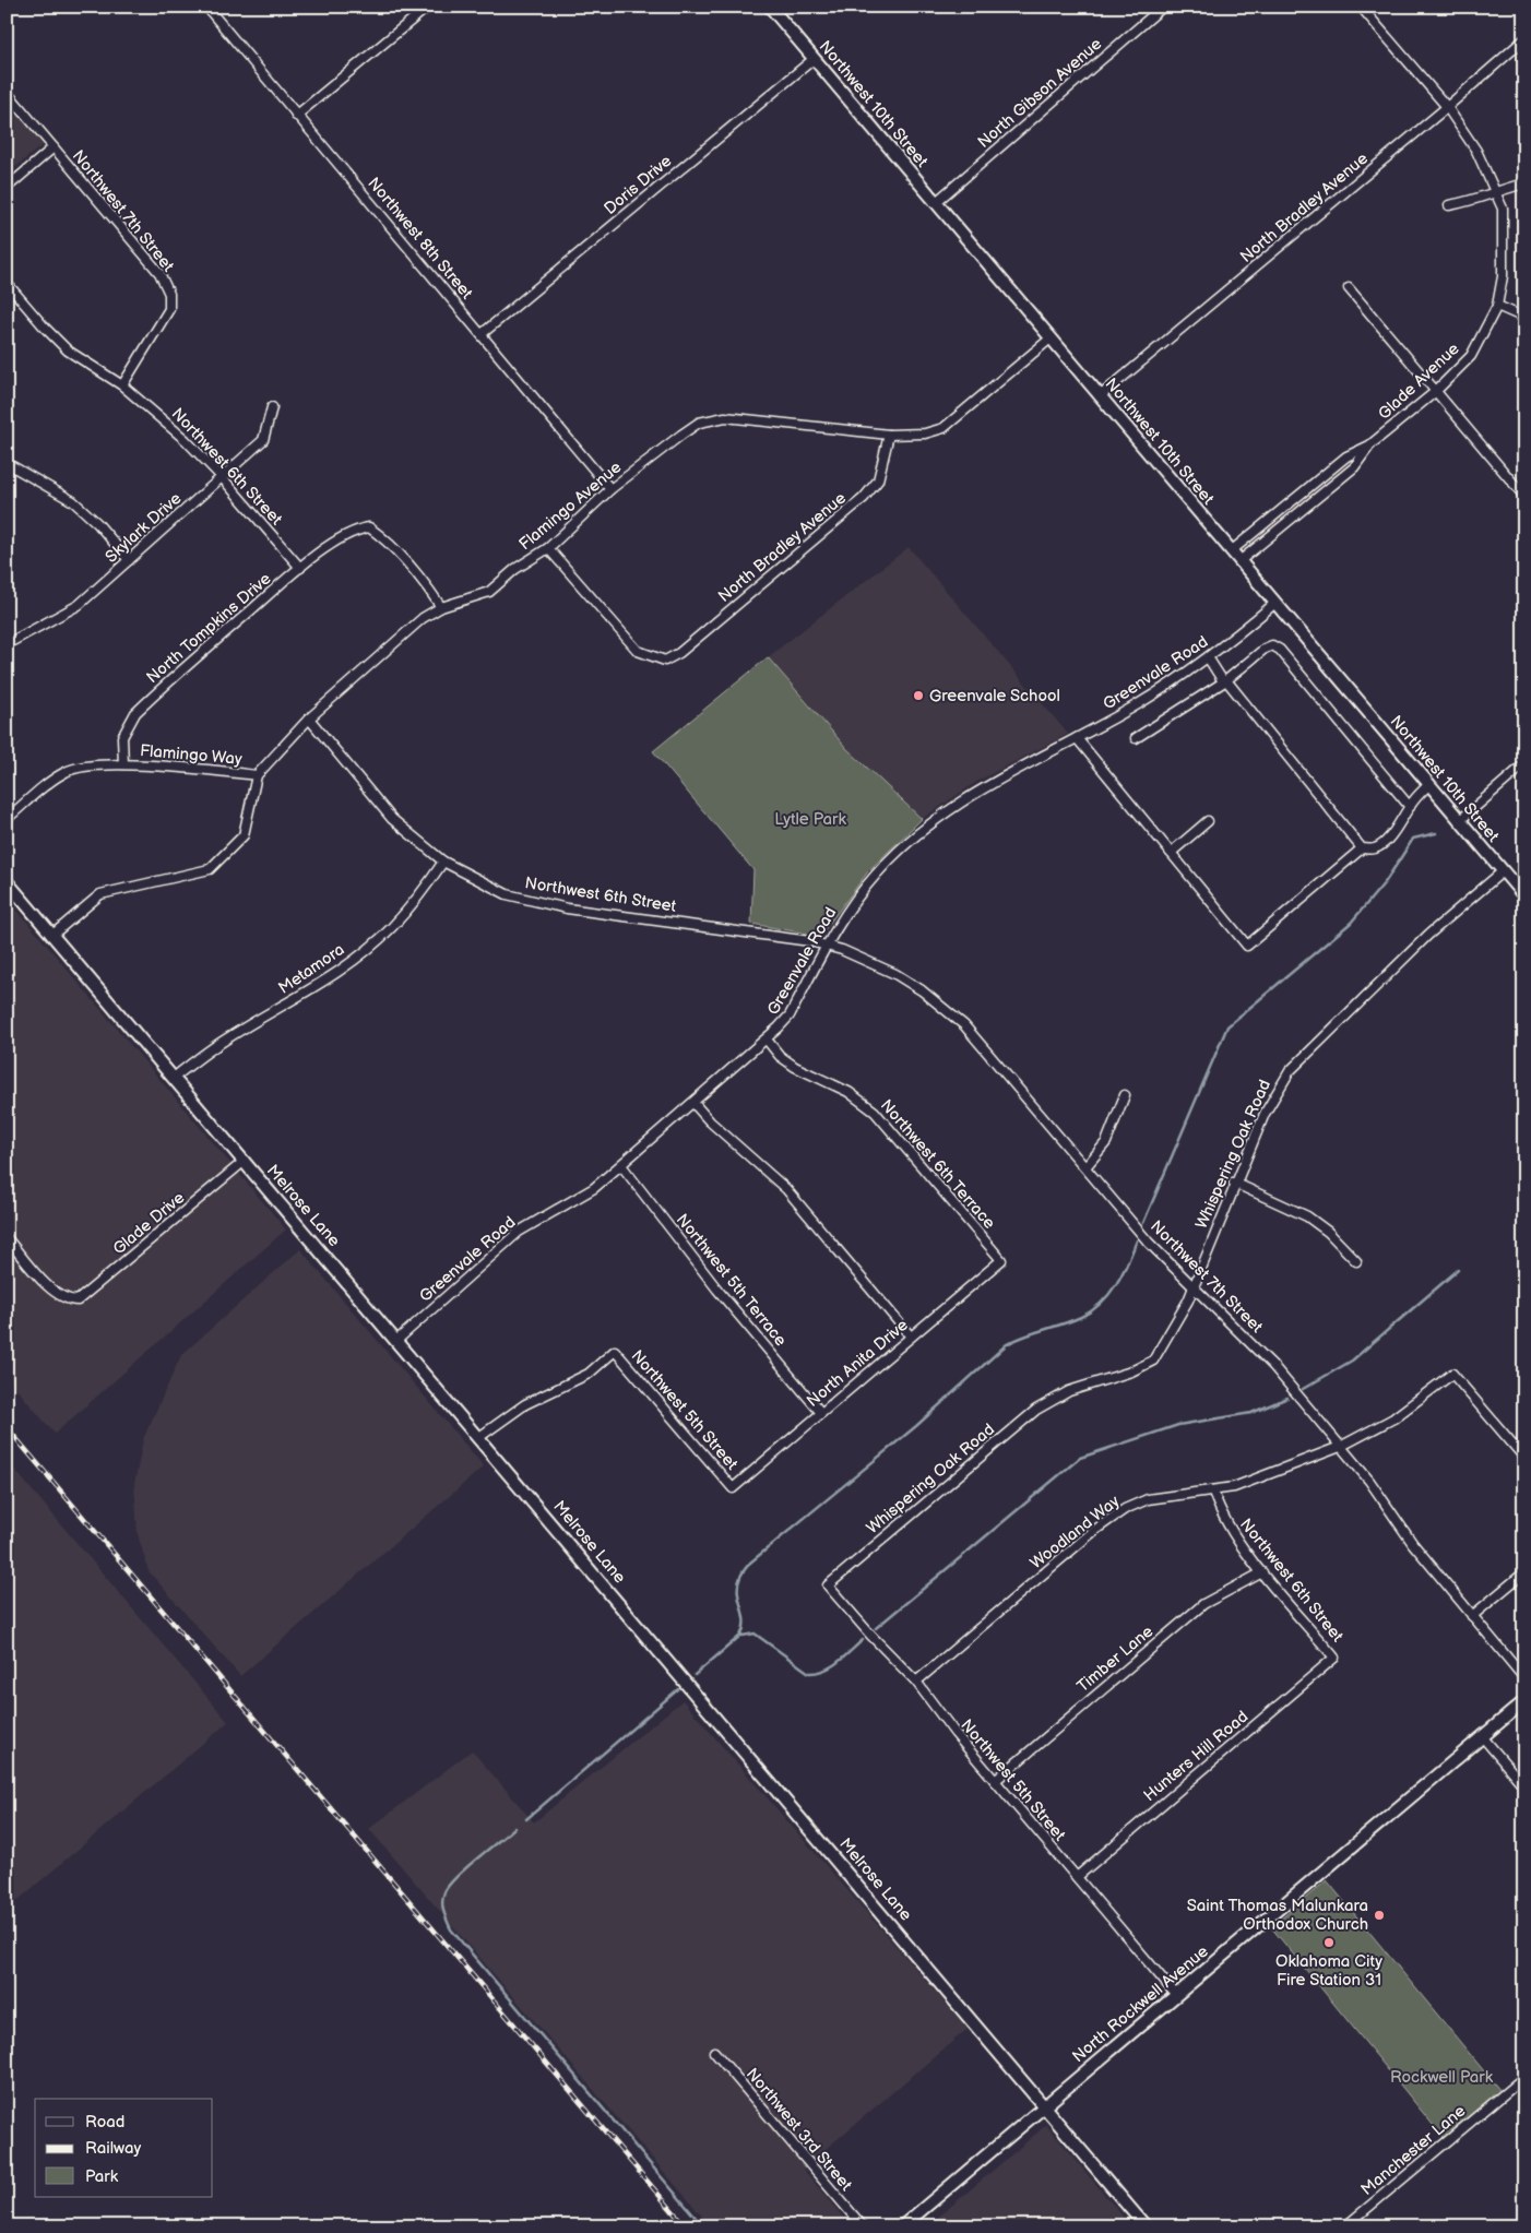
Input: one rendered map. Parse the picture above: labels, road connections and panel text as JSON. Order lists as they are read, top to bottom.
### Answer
{
  "streets": {
    "main road": ["Northwest 10th Street", "Melrose Lane", "North Rockwell Avenue"],
    "street": [
      "North Gibson Avenue",
      "Doris Drive",
      "North Bradley Avenue",
      "Northwest 7th Street",
      "Northwest 8th Street",
      "Glade Avenue",
      "Northwest 6th Street",
      "Flamingo Avenue",
      "Skylark Drive",
      "North Tompkins Drive",
      "Greenvale Road",
      "Flamingo Way",
      "Metamora",
      "Whispering Oak Road",
      "Northwest 6th Terrace",
      "Glade Drive",
      "Northwest 5th Terrace",
      "North Anita Drive",
      "Northwest 5th Street",
      "Woodland Way",
      "Timber Lane",
      "Hunters Hill Road",
      "Northwest 3rd Street",
      "Manchester Lane"
    ]
  },
  "crossings": [
    ["North Gibson Avenue", "Northwest 10th Street"],
    ["Northwest 10th Street", "Doris Drive"],
    ["Northwest 10th Street", "North Bradley Avenue"],
    ["Northwest 10th Street", "Glade Avenue"],
    ["Northwest 10th Street", "Flamingo Avenue"],
    ["Northwest 10th Street", "Greenvale Road"],
    ["Northwest 10th Street", "Whispering Oak Road"],
    ["Doris Drive", "Northwest 8th Street"],
    ["North Bradley Avenue", "Glade Avenue"],
    ["North Bradley Avenue", "Flamingo Avenue"],
    ["Northwest 7th Street", "Northwest 6th Street"],
    ["Northwest 7th Street", "Greenvale Road"],
    ["Northwest 7th Street", "Whispering Oak Road"],
    ["Northwest 7th Street", "Woodland Way"],
    ["Northwest 8th Street", "Flamingo Avenue"],
    ["Northwest 6th Street", "Flamingo Avenue"],
    ["Northwest 6th Street", "Skylark Drive"],
    ["Northwest 6th Street", "North Tompkins Drive"],
    ["Northwest 6th Street", "Greenvale Road"],
    ["Northwest 6th Street", "Metamora"],
    ["Northwest 6th Street", "Woodland Way"],
    ["Northwest 6th Street", "Timber Lane"],
    ["Northwest 6th Street", "Hunters Hill Road"],
    ["Flamingo Avenue", "North Tompkins Drive"],
    ["Flamingo Avenue", "Flamingo Way"],
    ["North Tompkins Drive", "Flamingo Way"],
    ["Greenvale Road", "Northwest 6th Terrace"],
    ["Greenvale Road", "Melrose Lane"],
    ["Greenvale Road", "Northwest 5th Terrace"],
    ["Metamora", "Melrose Lane"],
    ["Whispering Oak Road", "Northwest 5th Street"],
    ["Northwest 6th Terrace", "North Anita Drive"],
    ["Melrose Lane", "Glade Drive"],
    ["Melrose Lane", "Northwest 5th Street"],
    ["Melrose Lane", "North Rockwell Avenue"],
    ["Northwest 5th Terrace", "North Anita Drive"],
    ["North Anita Drive", "Northwest 5th Street"],
    ["Northwest 5th Street", "Woodland Way"],
    ["Northwest 5th Street", "Timber Lane"],
    ["Northwest 5th Street", "Hunters Hill Road"],
    ["Northwest 5th Street", "North Rockwell Avenue"]
  ],
  "parks": ["Lytle Park", "Rockwell Park"],
  "places": ["Greenvale School", "Saint Thomas Malunkara Orthodox Church", "Oklahoma City Fire Station 31"],
  "legend": ["Road", "Railway", "Park"]
}
